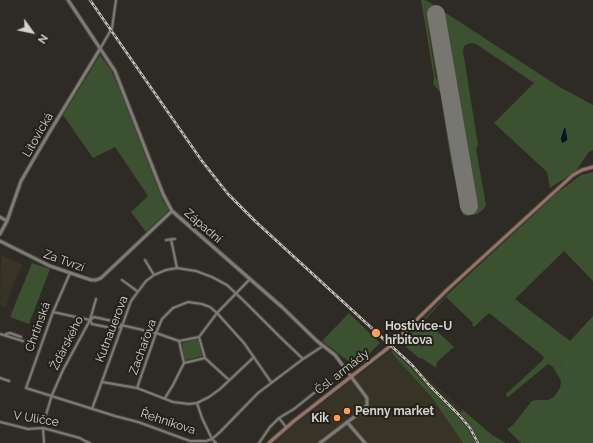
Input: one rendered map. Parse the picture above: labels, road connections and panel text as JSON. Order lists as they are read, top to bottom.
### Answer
{
  "streets": {
    "main road": ["Čsl. armády"],
    "street": [
      "Litovická",
      "Západní",
      "Za Tvrzí",
      "Chrtínská",
      "Kutnauerova",
      "Žďárského",
      "Zachařova",
      "V Uličce",
      "Řehníkova"
    ]
  },
  "crossings": [
    ["Litovická", "Západní"],
    ["Západní", "Za Tvrzí"],
    ["Západní", "Čsl. armády"],
    ["Za Tvrzí", "Chrtínská"],
    ["Chrtínská", "Řehníkova"],
    ["Kutnauerova", "Řehníkova"],
    ["Žďárského", "Řehníkova"]
  ],
  "places": ["Hostivice-U hřbitova", "Penny market", "Kik"],
  "north": "bottom right"
}
